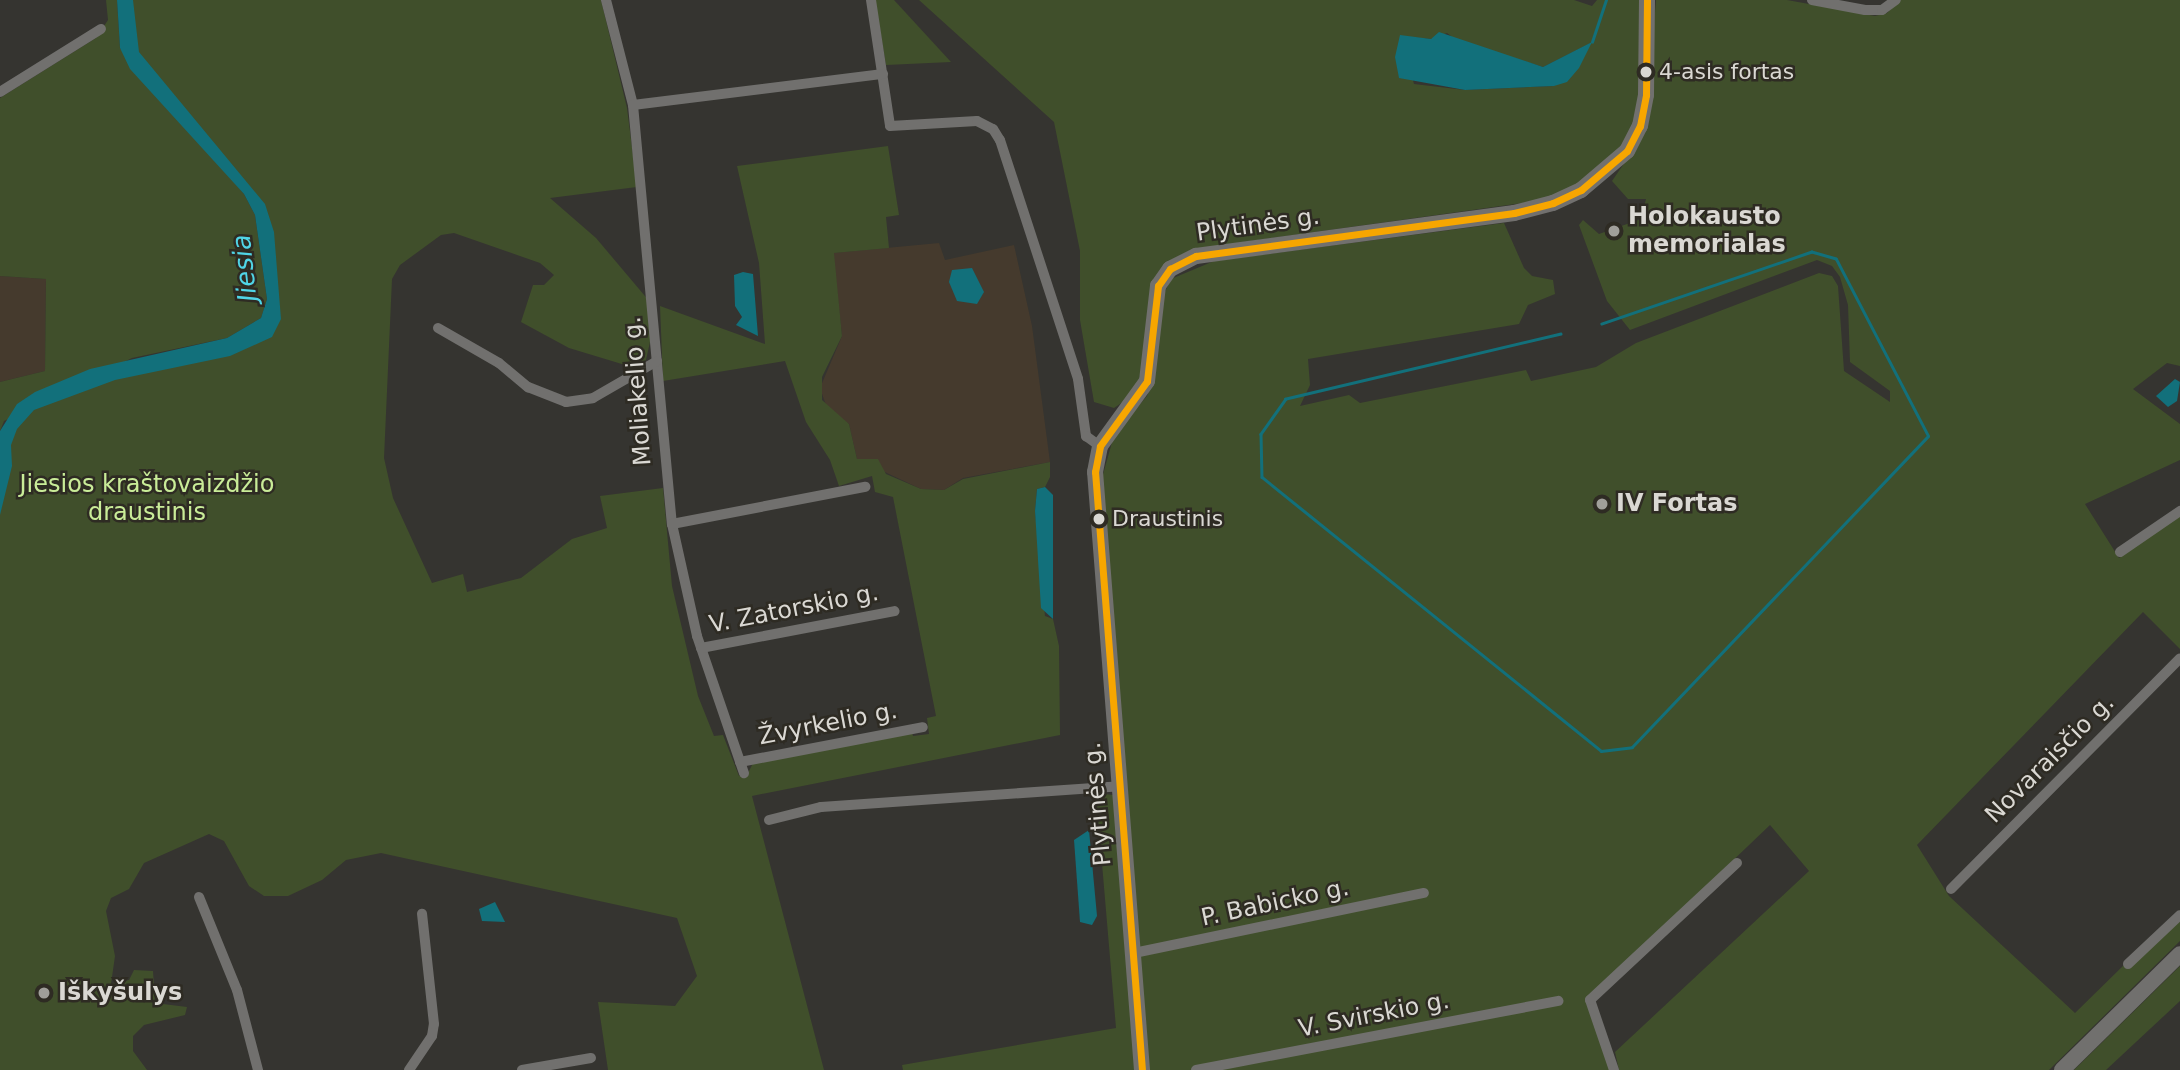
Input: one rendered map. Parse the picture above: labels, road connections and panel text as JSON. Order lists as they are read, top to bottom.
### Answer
{
  "streets": {
    "main road": ["Plytinės g."],
    "street": [
      "Moliakelio g.",
      "V. Zatorskio g.",
      "Žvyrkelio g.",
      "Novaraisčio g.",
      "P. Babicko g.",
      "V. Svirskio g."
    ]
  },
  "crossings": [
    ["Plytinės g.", "P. Babicko g."],
    ["Moliakelio g.", "V. Zatorskio g."],
    ["Moliakelio g.", "Žvyrkelio g."]
  ],
  "water": ["Jiesia"],
  "parks": ["Jiesios kraštovaizdžio draustinis"],
  "places": [
    "4-asis fortas",
    "Holokausto memorialas",
    "IV Fortas",
    "Draustinis",
    "Iškyšulys"
  ]
}
